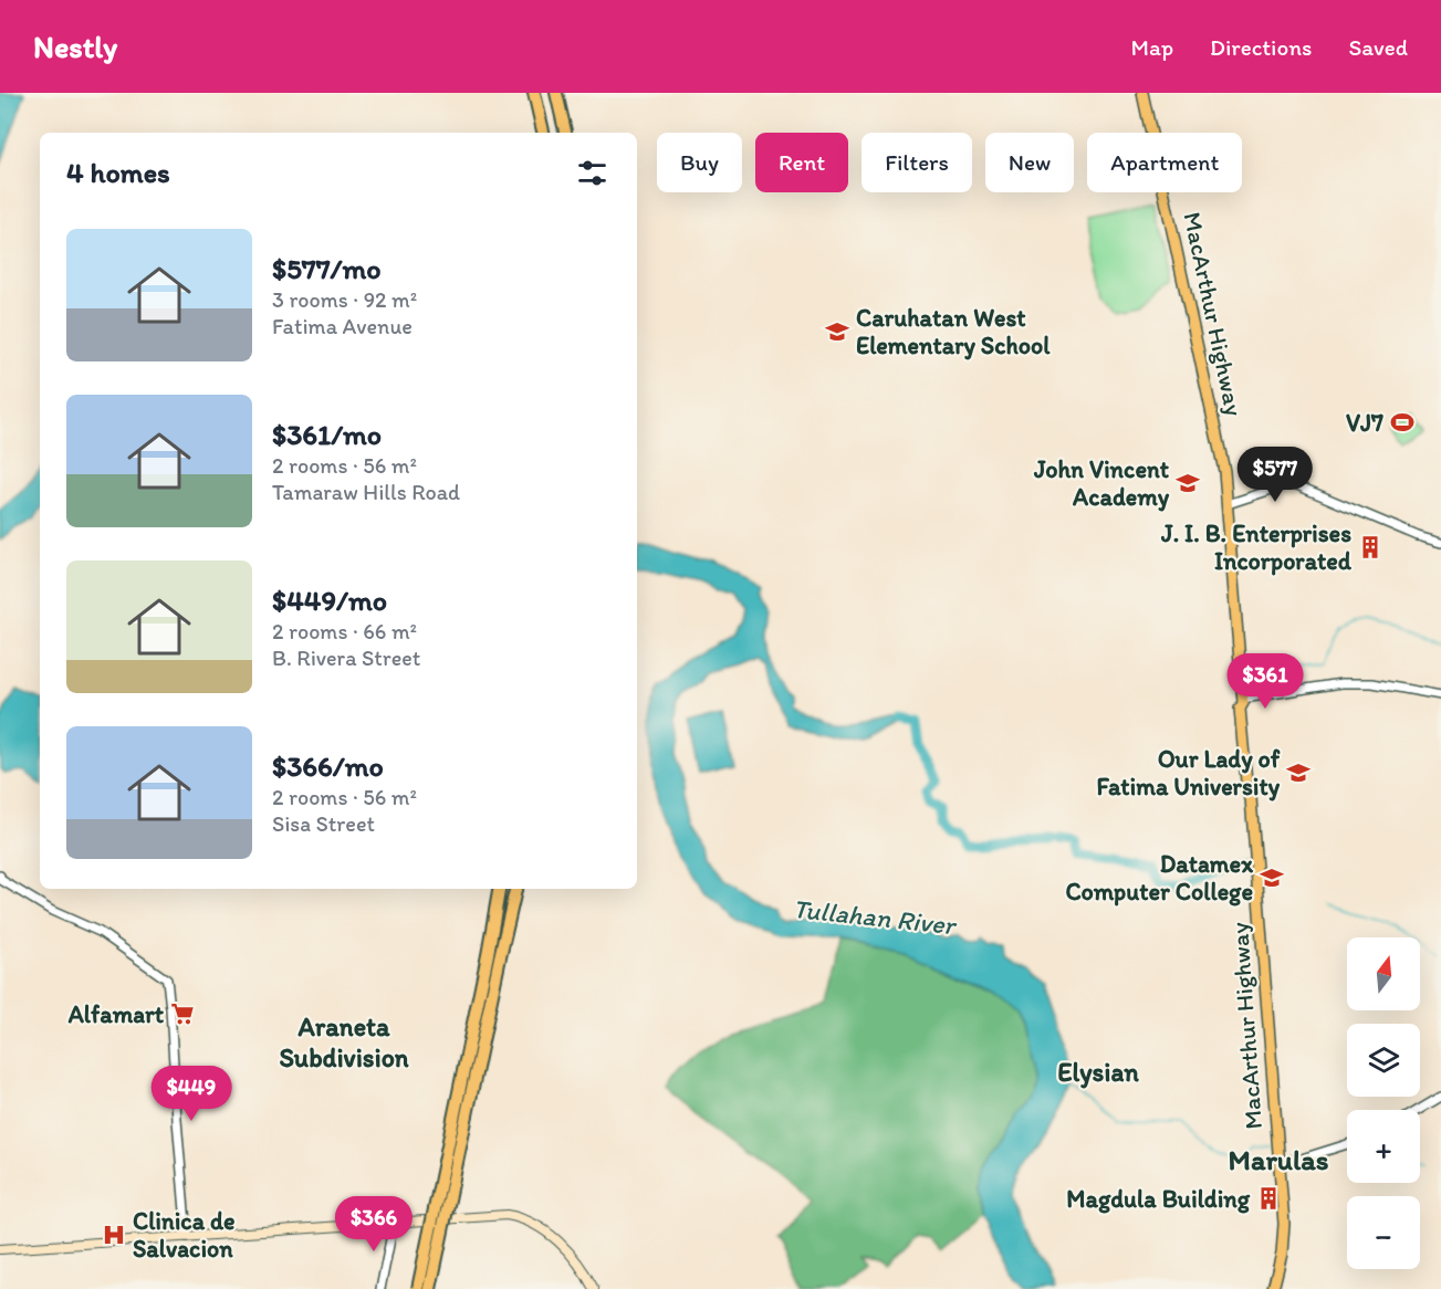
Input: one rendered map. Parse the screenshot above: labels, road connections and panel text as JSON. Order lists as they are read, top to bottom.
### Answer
{
  "streets": {
    "highway": ["MacArthur Highway"]
  },
  "districts": ["Araneta Subdivision", "Elysian", "Marulas"],
  "water": ["Tullahan River"],
  "places": {
    "school or university": [
      "Caruhatan West Elementary School",
      "John Vincent Academy",
      "Our Lady of Fatima University",
      "Datamex Computer College"
    ],
    "sports": ["VJ7"],
    "building": ["J. I. B. Enterprises Incorporated", "Magdula Building"],
    "supermarket": ["Alfamart"],
    "hospital": ["Clinica de Salvacion"]
  },
  "north": "top",
  "page": {
    "header": "Nestly",
    "nav": ["Map", "Directions", "Saved"],
    "chip": [
      "Buy",
      "Rent",
      "Filters",
      "New",
      "Apartment"
    ],
    "heading": "4 homes",
    "list": [
      {
        "name": "$577/mo",
        "note": "3 rooms · 92 m² · Fatima Avenue"
      },
      {
        "name": "$361/mo",
        "note": "2 rooms · 56 m² · Tamaraw Hills Road"
      },
      {
        "name": "$449/mo",
        "note": "2 rooms · 66 m² · B. Rivera Street"
      },
      {
        "name": "$366/mo",
        "note": "2 rooms · 56 m² · Sisa Street"
      }
    ],
    "price": [
      "$577",
      "$361",
      "$449",
      "$366"
    ],
    "map_buttons": ["+", "−"]
  }
}
